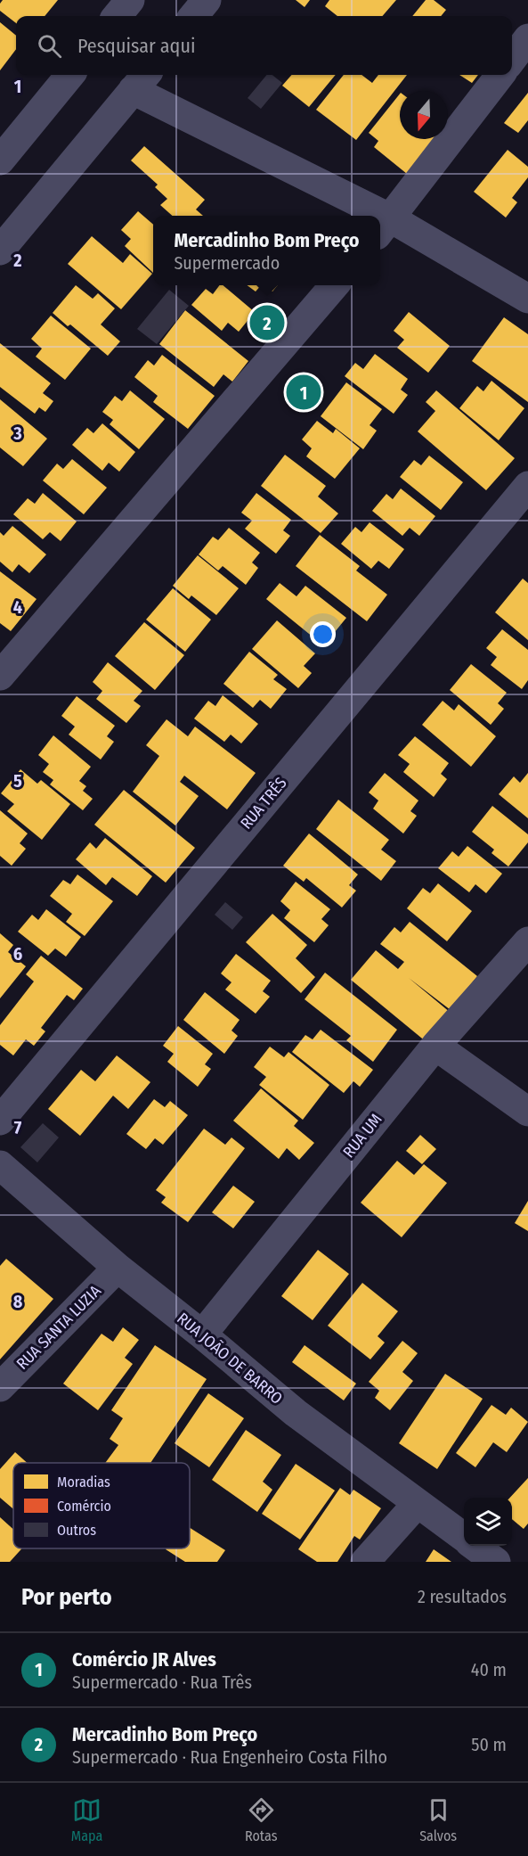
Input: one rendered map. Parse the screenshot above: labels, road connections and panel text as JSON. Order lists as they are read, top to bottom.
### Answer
{
  "streets": {
    "street": [
      "RUA TRÊS",
      "RUA UM",
      "RUA SANTA LUZIA",
      "RUA JOÃO DE BARRO"
    ]
  },
  "crossings": [
    ["RUA UM", "RUA JOÃO DE BARRO"],
    ["RUA SANTA LUZIA", "RUA JOÃO DE BARRO"]
  ],
  "legend": ["Moradias", "Comércio", "Outros"],
  "north": "bottom",
  "page": {
    "search": "Pesquisar aqui",
    "popup": ["Mercadinho Bom Preço", "Supermercado"],
    "pins": ["2", "1"],
    "heading": ["Por perto", "2 resultados"],
    "list": [
      {
        "mark": "1",
        "name": "Comércio JR Alves",
        "note": "Supermercado · Rua Três",
        "value": "40 m"
      },
      {
        "mark": "2",
        "name": "Mercadinho Bom Preço",
        "note": "Supermercado · Rua Engenheiro Costa Filho",
        "value": "50 m"
      }
    ],
    "nav": ["Mapa", "Rotas", "Salvos"]
  },
  "grid": {
    "rows": [
      "1",
      "2",
      "3",
      "4",
      "5",
      "6",
      "7",
      "8"
    ]
  }
}
